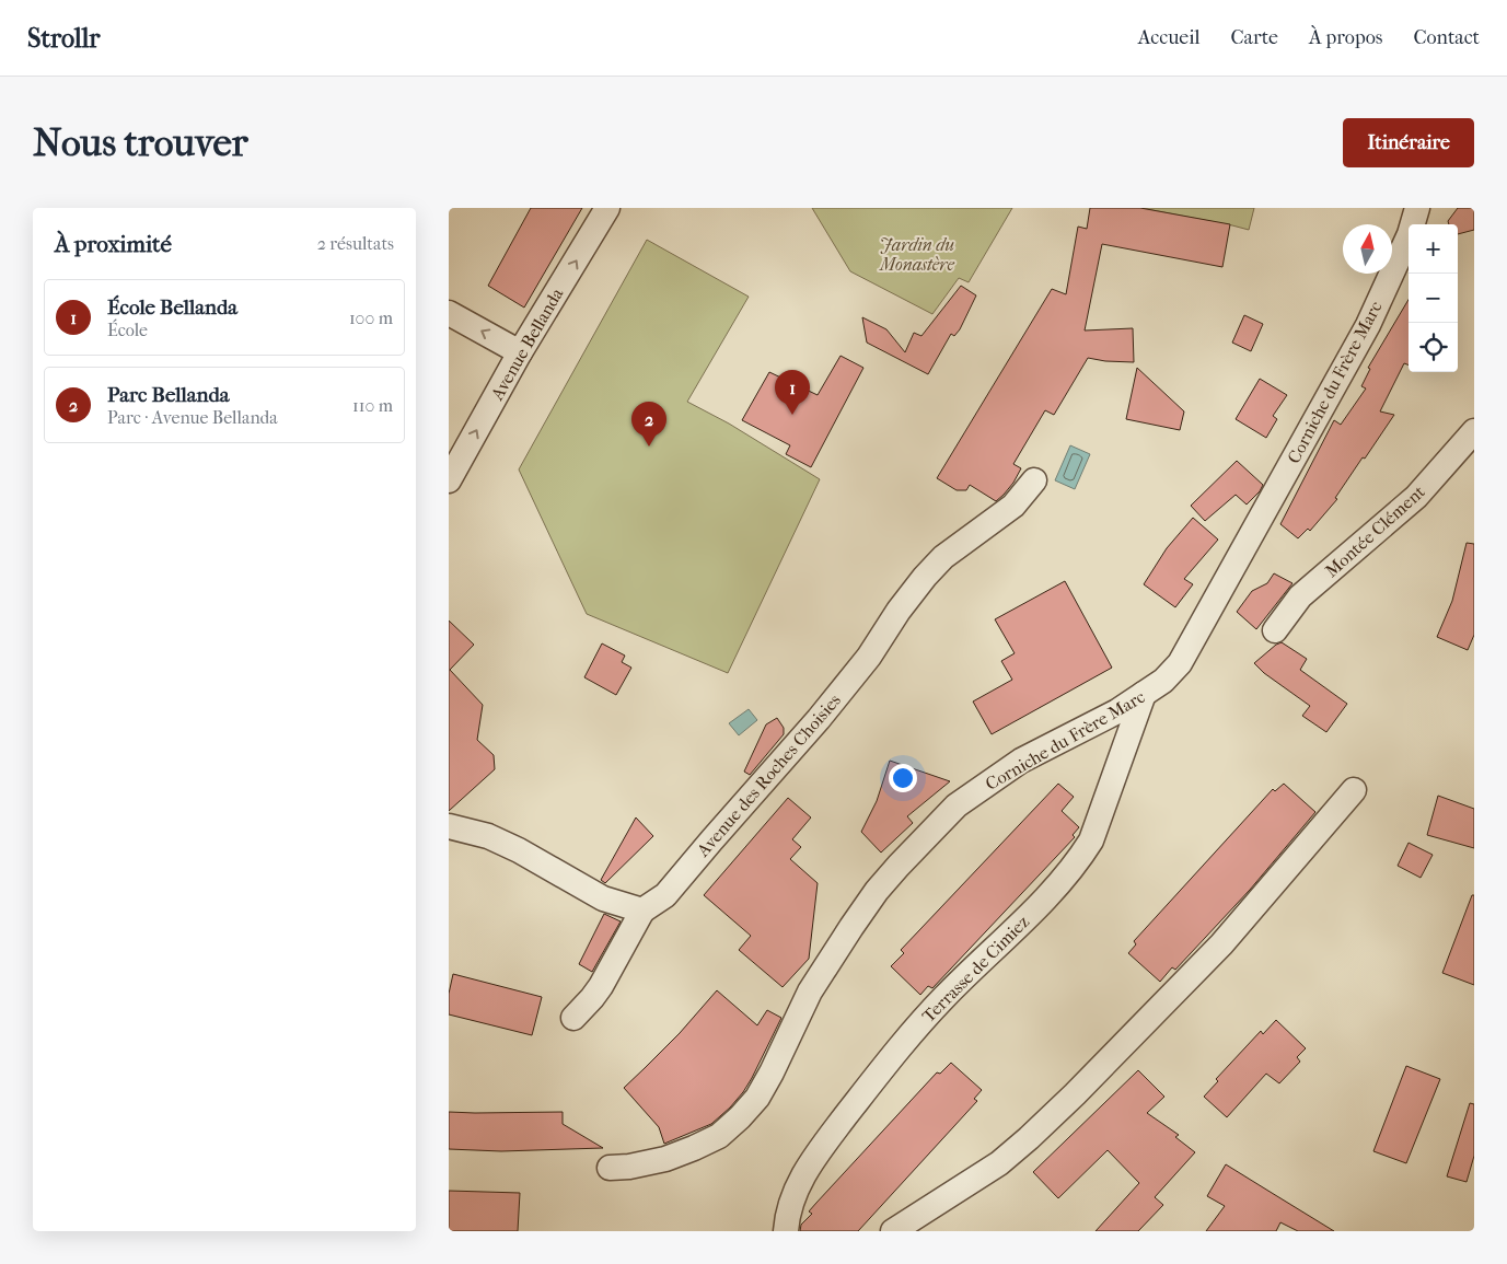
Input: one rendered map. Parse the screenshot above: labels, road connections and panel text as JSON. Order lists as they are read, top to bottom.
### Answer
{
  "streets": {
    "street": [
      "Avenue Bellanda",
      "Corniche du Frère Marc",
      "Montée Clément",
      "Avenue des Roches Choisies",
      "Terrasse de Cimiez"
    ]
  },
  "crossings": [
    ["Corniche du Frère Marc", "Terrasse de Cimiez"]
  ],
  "one_way": ["Avenue Bellanda"],
  "parks": ["Jardin du Monastère"],
  "north": "top",
  "page": {
    "header": "Strollr",
    "nav": [
      "Accueil",
      "Carte",
      "À propos",
      "Contact"
    ],
    "buttons": "Itinéraire",
    "title": "Nous trouver",
    "heading": ["À proximité", "2 résultats"],
    "map_buttons": ["+", "−"],
    "list": [
      {
        "mark": "1",
        "name": "École Bellanda",
        "note": "École",
        "value": "100 m"
      },
      {
        "mark": "2",
        "name": "Parc Bellanda",
        "note": "Parc · Avenue Bellanda",
        "value": "110 m"
      }
    ],
    "pins": ["1", "2"]
  }
}
